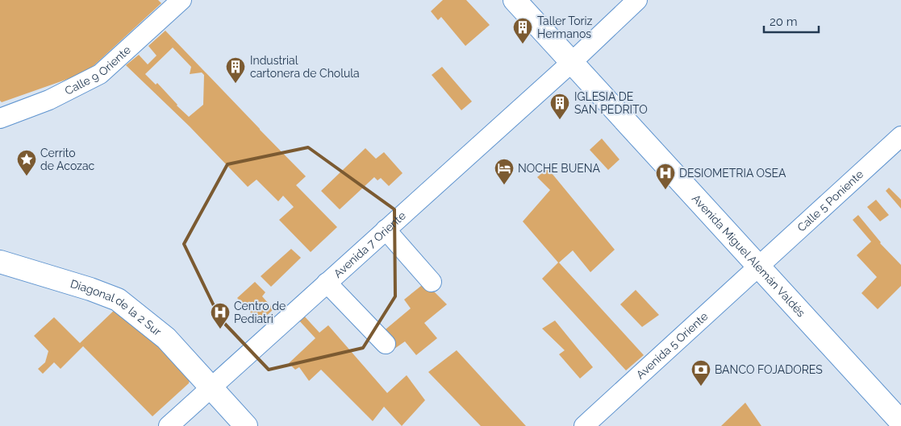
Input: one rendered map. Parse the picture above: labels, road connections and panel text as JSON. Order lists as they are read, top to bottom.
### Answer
{
  "streets": {
    "main road": ["Avenida Miguel Alemán Valdés", "Diagonal de la 2 Sur"],
    "street": [
      "Calle 9 Oriente",
      "Calle 5 Poniente",
      "Avenida 7 Oriente",
      "Avenida 5 Oriente"
    ]
  },
  "crossings": [
    ["Calle 5 Poniente", "Avenida Miguel Alemán Valdés"],
    ["Calle 5 Poniente", "Avenida 5 Oriente"],
    ["Avenida 7 Oriente", "Avenida Miguel Alemán Valdés"],
    ["Avenida 7 Oriente", "Diagonal de la 2 Sur"],
    ["Avenida Miguel Alemán Valdés", "Avenida 5 Oriente"]
  ],
  "places": {
    "building": ["Taller Toriz Hermanos", "Industrial cartonera de Cholula", "IGLESIA DE SAN PEDRITO"],
    "place": ["Cerrito de Acozac"],
    "hotel": ["NOCHE BUENA"],
    "hospital": ["DESIOMETRIA OSEA", "Centro de Pediatri"],
    "bank": ["BANCO FOJADORES"]
  },
  "scale_bar": "20 m"
}
